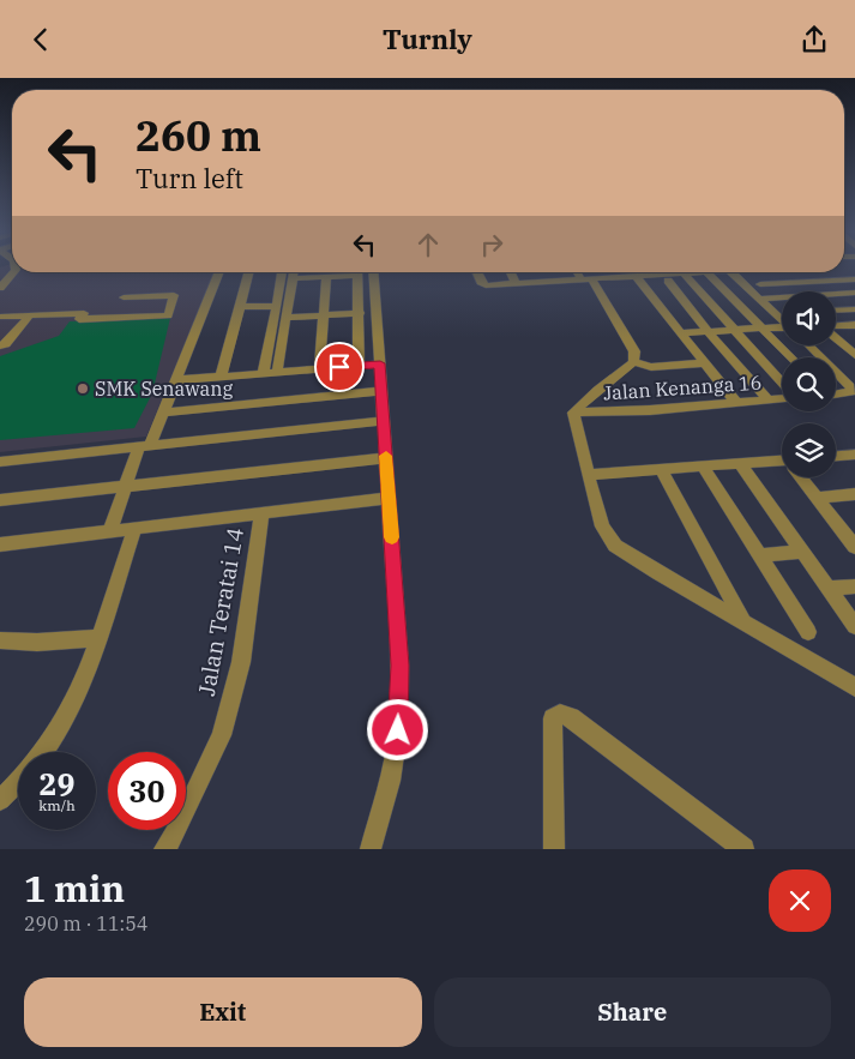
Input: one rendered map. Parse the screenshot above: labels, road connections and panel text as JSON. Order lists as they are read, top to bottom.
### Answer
{
  "streets": {
    "street": ["Jalan Kenanga 16", "Jalan Teratai 14"]
  },
  "places": ["SMK Senawang"],
  "page": {
    "header": "Turnly",
    "turn": ["260 m", "Turn left"],
    "speed": "29 km/h",
    "limit": "30",
    "heading": ["1 min", "290 m · 11:54"],
    "buttons": ["Exit", "Share"]
  }
}
